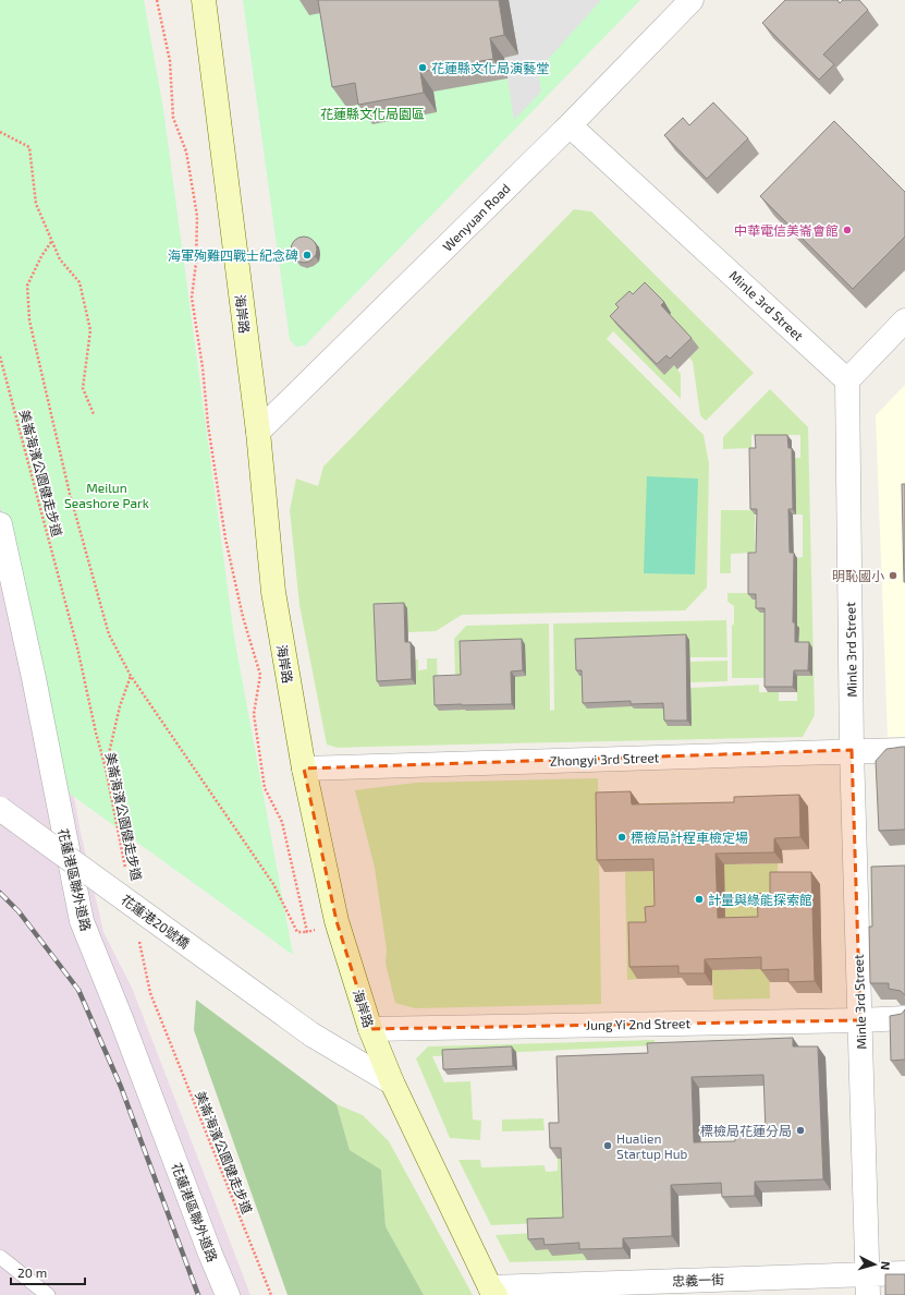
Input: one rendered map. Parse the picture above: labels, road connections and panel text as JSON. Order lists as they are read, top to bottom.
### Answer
{
  "streets": {
    "main road": ["海岸路"],
    "street": [
      "Wenyuan Road",
      "Minle 3rd Street",
      "Zhongyi 3rd Street",
      "花蓮港區聯外道路",
      "花蓮港20號橋",
      "Jung Yi 2nd Street",
      "忠義一街"
    ],
    "path": ["美崙海濱公園健走步道"]
  },
  "crossings": [
    ["Wenyuan Road", "Minle 3rd Street"],
    ["Wenyuan Road", "海岸路"],
    ["Minle 3rd Street", "Zhongyi 3rd Street"],
    ["Minle 3rd Street", "Jung Yi 2nd Street"],
    ["Minle 3rd Street", "忠義一街"],
    ["海岸路", "Zhongyi 3rd Street"],
    ["海岸路", "花蓮港20號橋"],
    ["海岸路", "Jung Yi 2nd Street"],
    ["海岸路", "忠義一街"]
  ],
  "parks": ["花蓮縣文化局園區", "Meilun Seashore Park"],
  "places": [
    "花蓮縣文化局演藝堂",
    "中華電信美崙會館",
    "海軍殉難四戰士紀念碑",
    "明恥國小",
    "標檢局計程車檢定場",
    "計量與綠能探索館",
    "標檢局花蓮分局",
    "Hualien Startup Hub"
  ],
  "scale_bar": "20 m",
  "north": "right"
}
